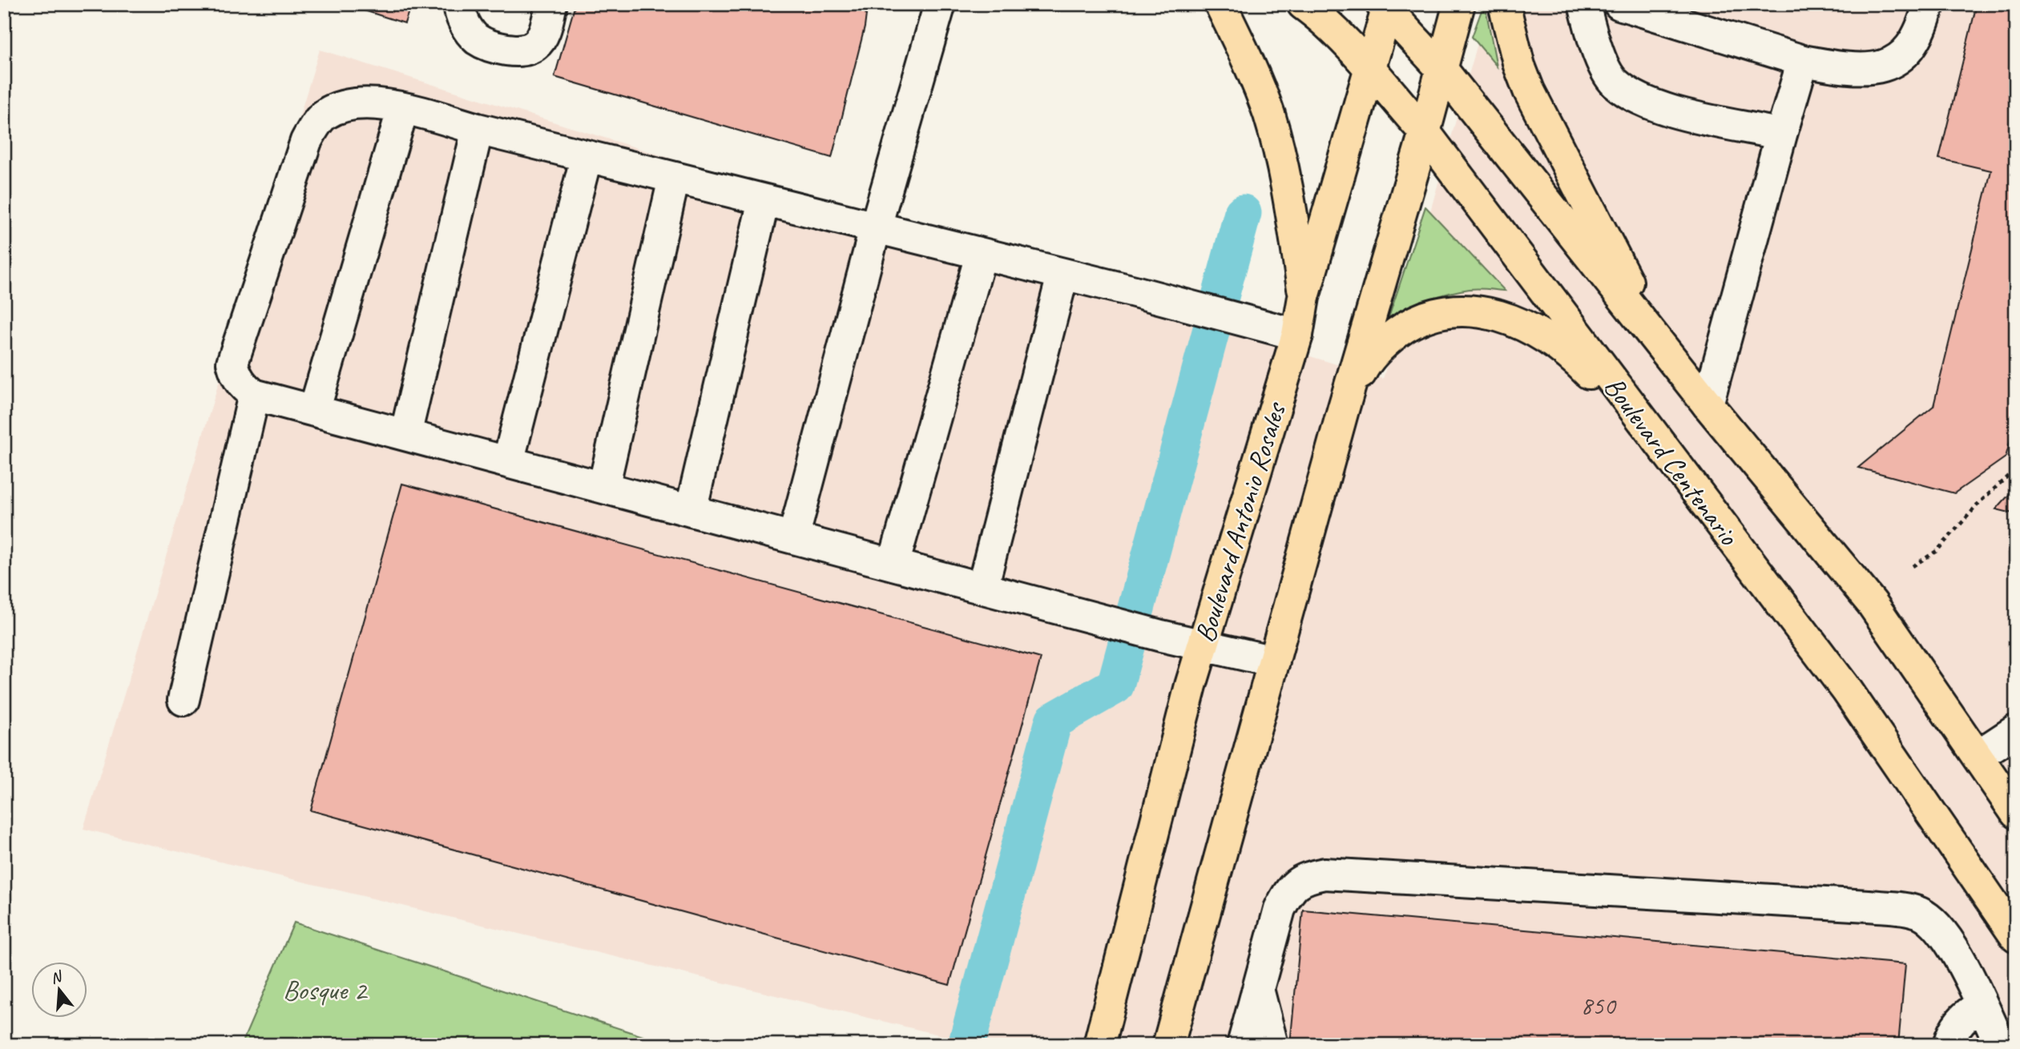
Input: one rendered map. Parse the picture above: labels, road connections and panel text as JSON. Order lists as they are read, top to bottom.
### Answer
{
  "streets": {
    "main road": ["Boulevard Centenario", "Boulevard Antonio Rosales"]
  },
  "crossings": [
    ["Boulevard Centenario", "Boulevard Antonio Rosales"]
  ],
  "parks": ["Bosque 2"],
  "house_numbers": ["850"],
  "north": "top"
}
